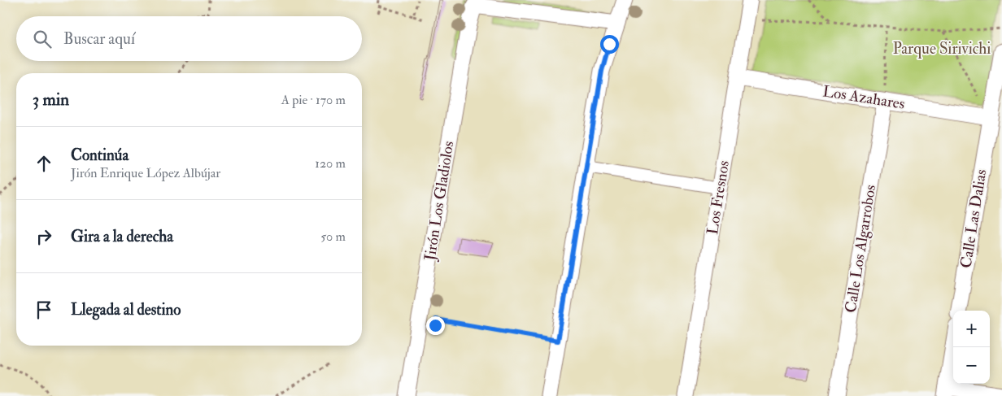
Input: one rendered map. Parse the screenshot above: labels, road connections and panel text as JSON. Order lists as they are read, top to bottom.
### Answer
{
  "streets": {
    "street": [
      "Los Azahares",
      "Los Fresnos",
      "Jirón Los Gladiolos",
      "Calle Las Dalias",
      "Calle Los Algarrobos"
    ]
  },
  "crossings": [
    ["Los Azahares", "Los Fresnos"],
    ["Los Azahares", "Calle Las Dalias"],
    ["Los Azahares", "Calle Los Algarrobos"]
  ],
  "parks": ["Parque Sirivichi"],
  "page": {
    "search": "Buscar aquí",
    "heading": ["3 min", "A pie · 170 m"],
    "list": [
      ["Continúa", "Jirón Enrique López Albújar", "120 m"],
      ["Gira a la derecha", "50 m"],
      "Llegada al destino"
    ],
    "map_buttons": ["+", "−"]
  }
}
